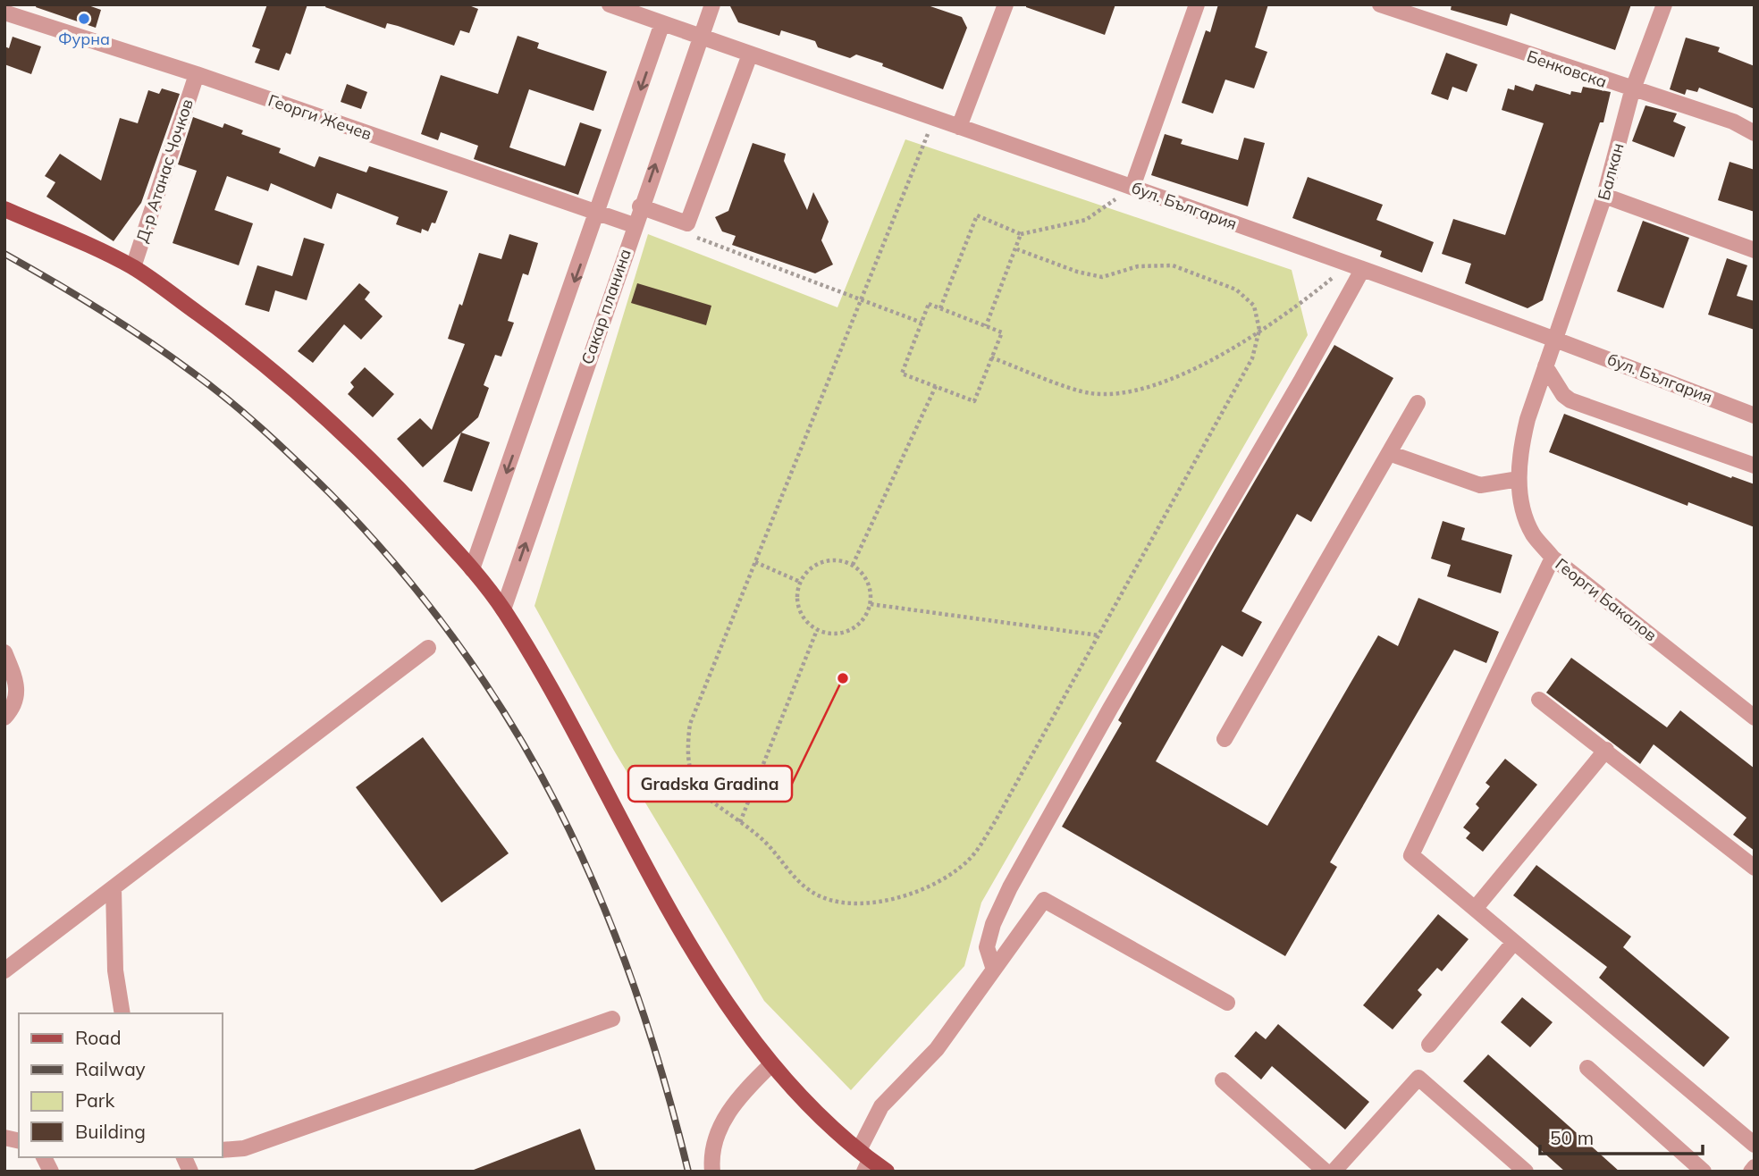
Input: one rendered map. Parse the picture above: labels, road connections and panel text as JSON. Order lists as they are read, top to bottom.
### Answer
{
  "streets": {
    "street": [
      "Бенковска",
      "Георги Жечев",
      "Д-р Атанас Чочков",
      "Балкан",
      "бул. България",
      "Сакар планина",
      "Георги Бакалов"
    ]
  },
  "crossings": [
    ["Бенковска", "Балкан"],
    ["Георги Жечев", "Д-р Атанас Чочков"],
    ["Георги Жечев", "Сакар планина"],
    ["Балкан", "бул. България"],
    ["Балкан", "Георги Бакалов"],
    ["бул. България", "Сакар планина"],
    ["бул. България", "Георги Бакалов"]
  ],
  "places": ["Фурна", "Gradska Gradina"],
  "legend": [
    "Road",
    "Railway",
    "Park",
    "Building"
  ],
  "scale_bar": "50 m"
}
